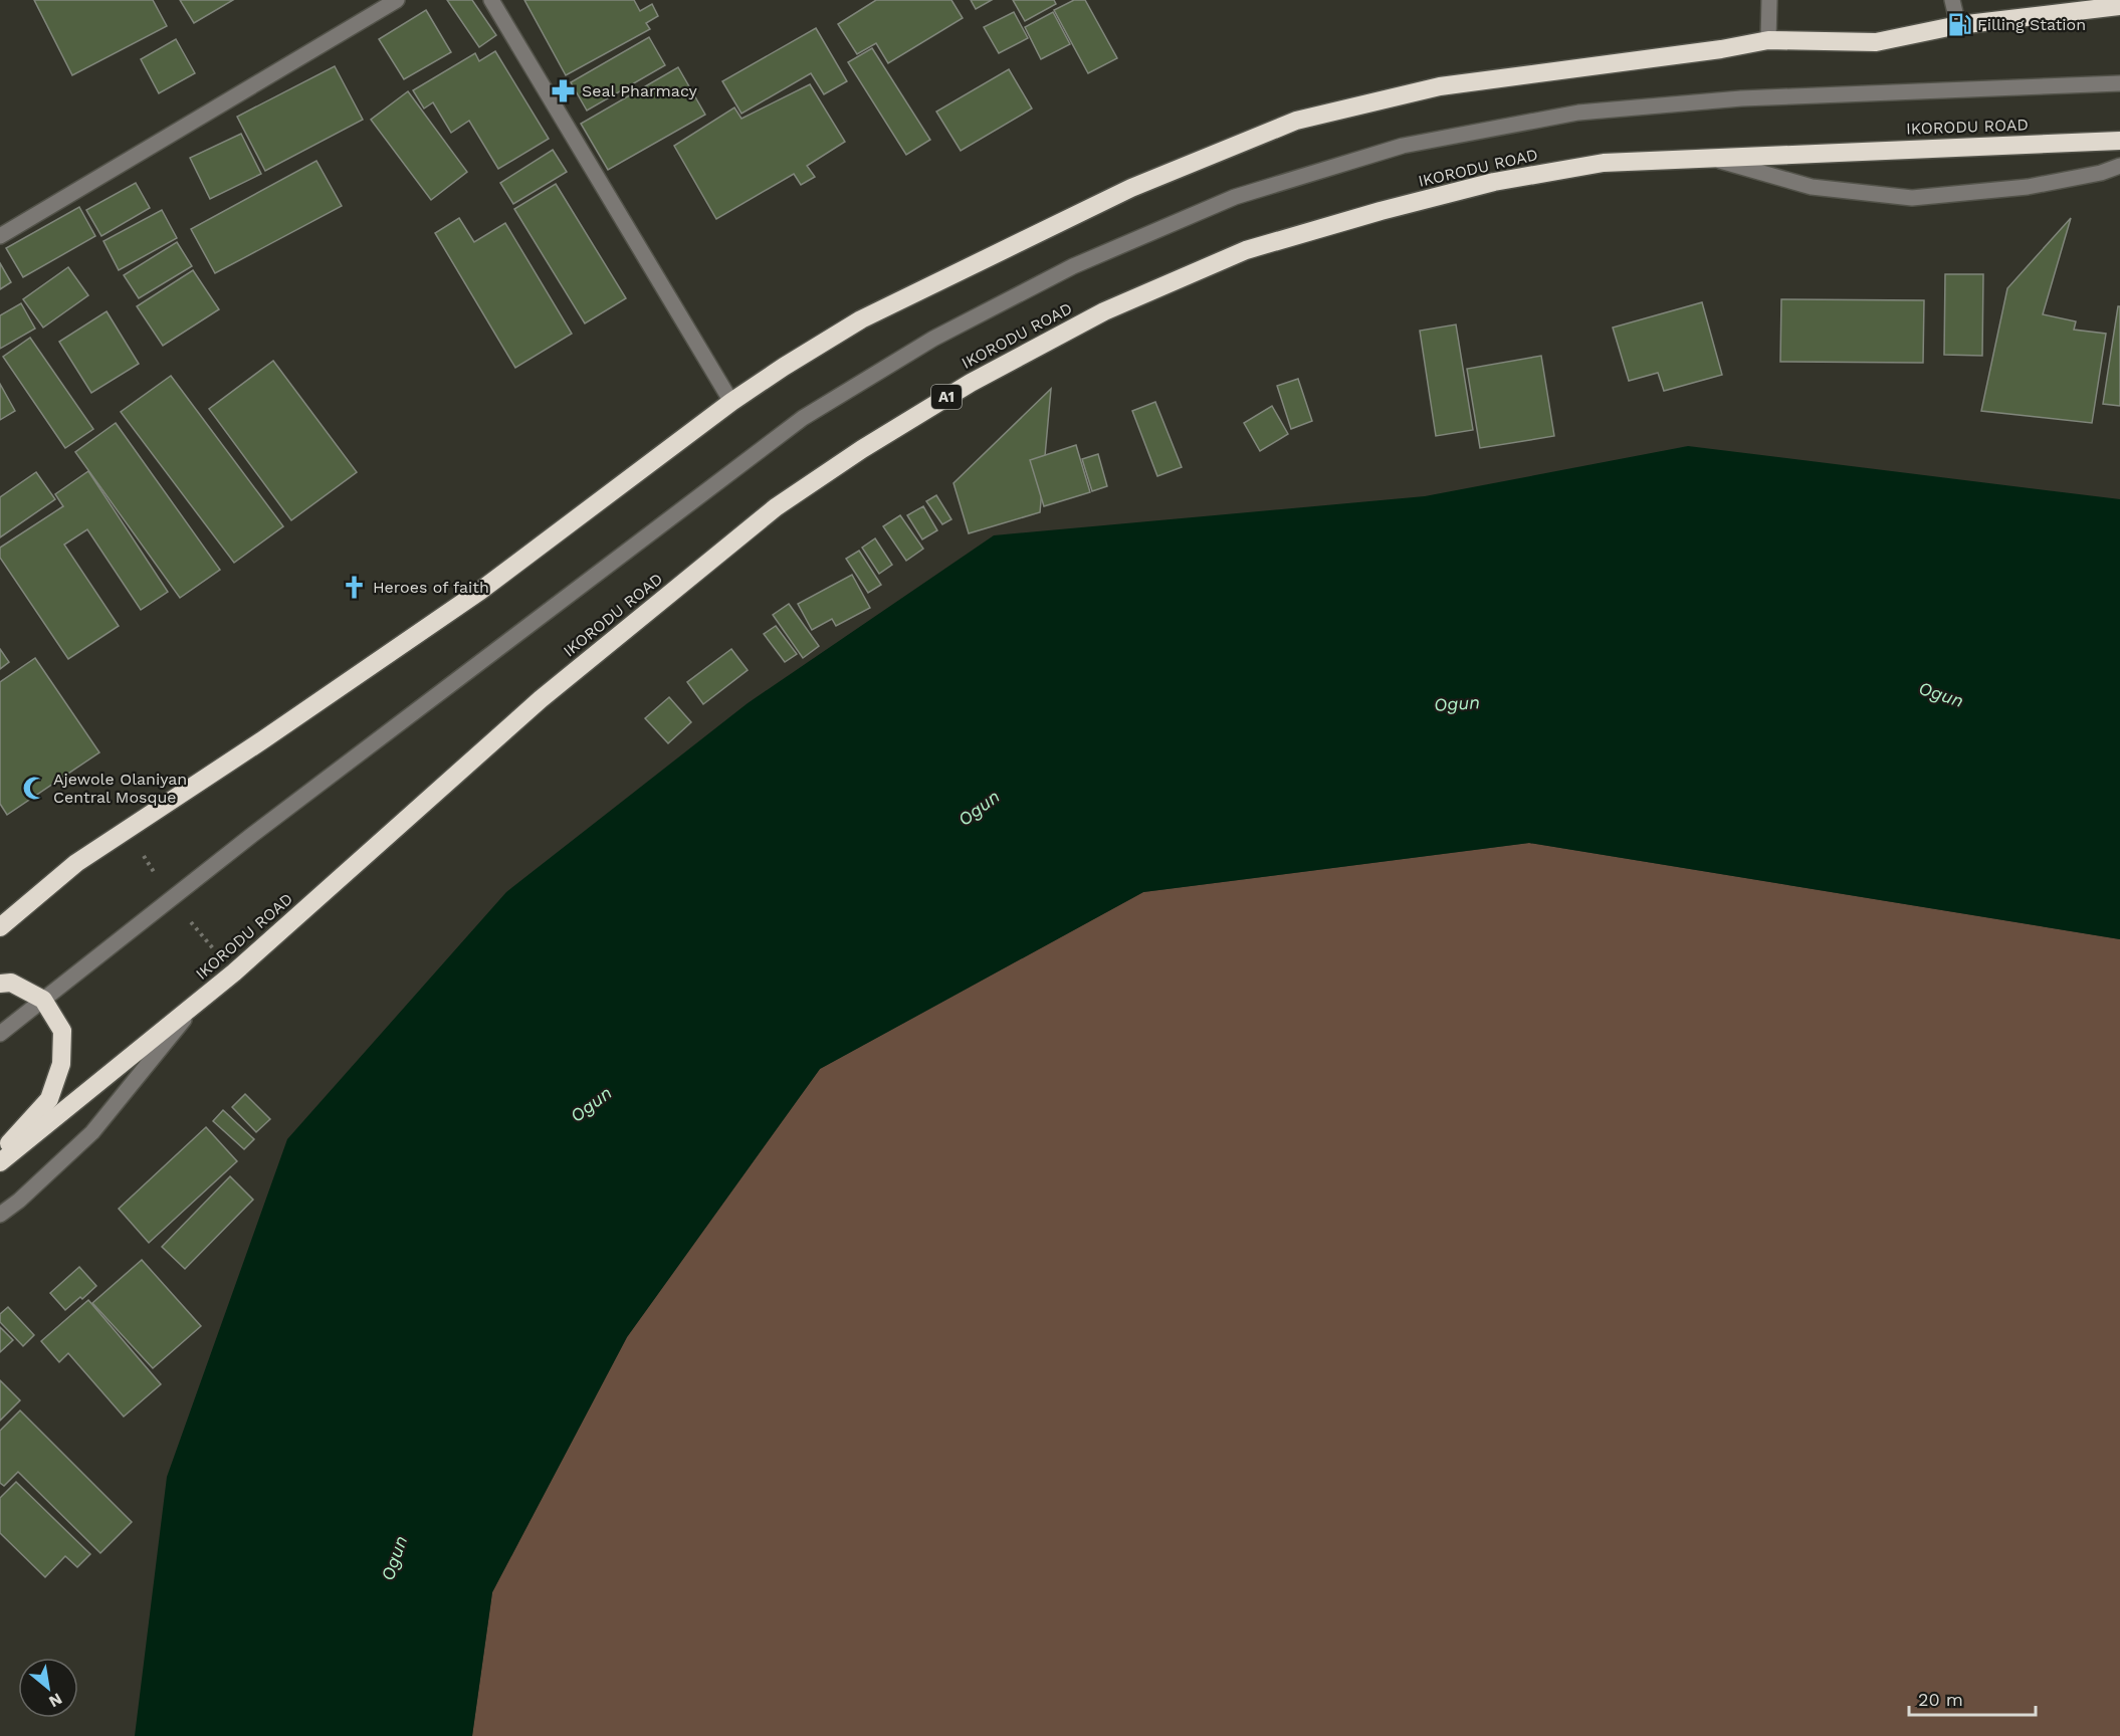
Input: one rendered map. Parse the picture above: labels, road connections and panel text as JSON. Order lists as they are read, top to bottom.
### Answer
{
  "streets": {
    "highway": ["IKORODU ROAD", "A1"]
  },
  "water": ["Ogun"],
  "places": {
    "fuel station": ["Filling Station"],
    "pharmacy": ["Seal Pharmacy"],
    "church": ["Heroes of faith"],
    "mosque": ["Ajewole Olaniyan Central Mosque"]
  },
  "scale_bar": "20 m",
  "north": "bottom right"
}
